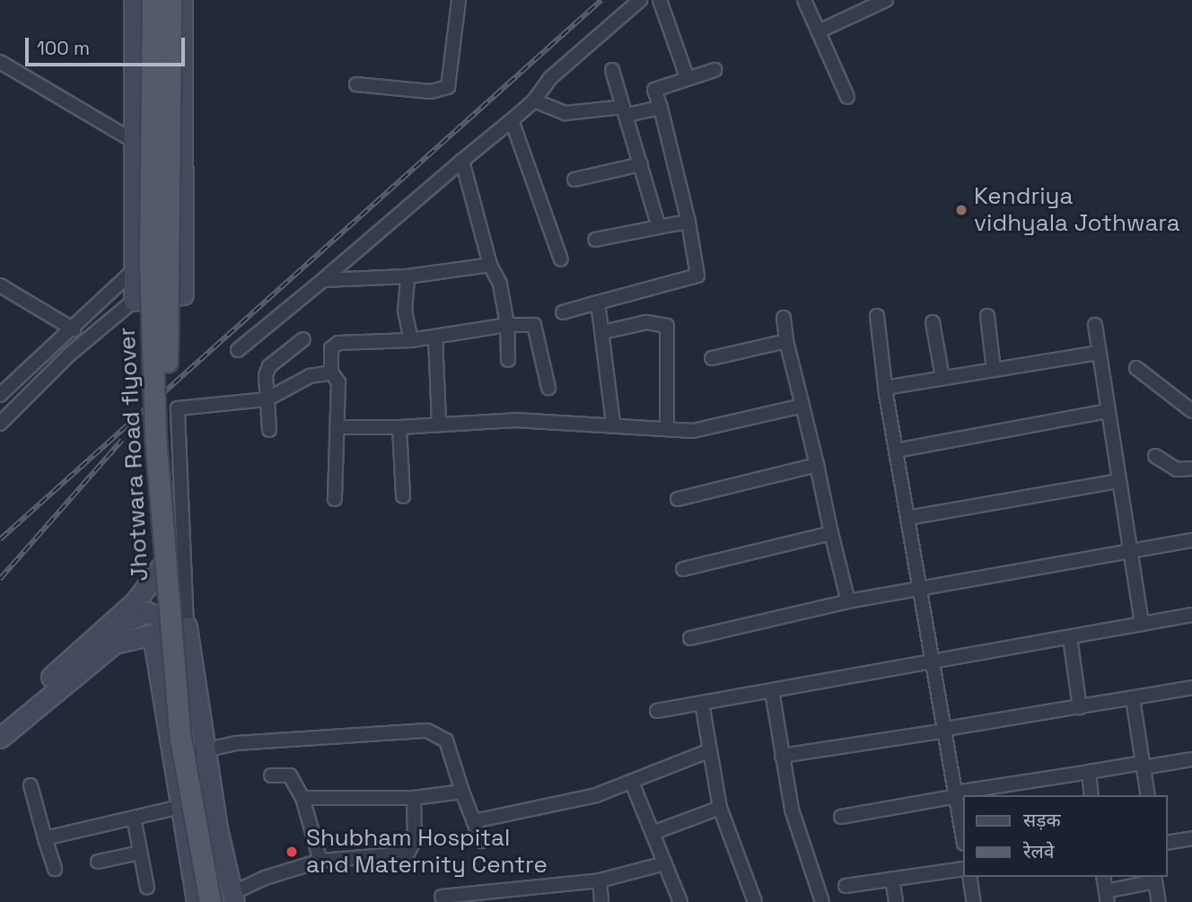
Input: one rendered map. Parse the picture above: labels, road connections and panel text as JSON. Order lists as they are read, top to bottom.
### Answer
{
  "streets": {
    "main road": ["Jhotwara Road flyover"]
  },
  "places": ["Kendriya vidhyala Jothwara", "Shubham Hospital and Maternity Centre"],
  "legend": ["सड़क", "रेलवे"],
  "scale_bar": "100 m"
}
